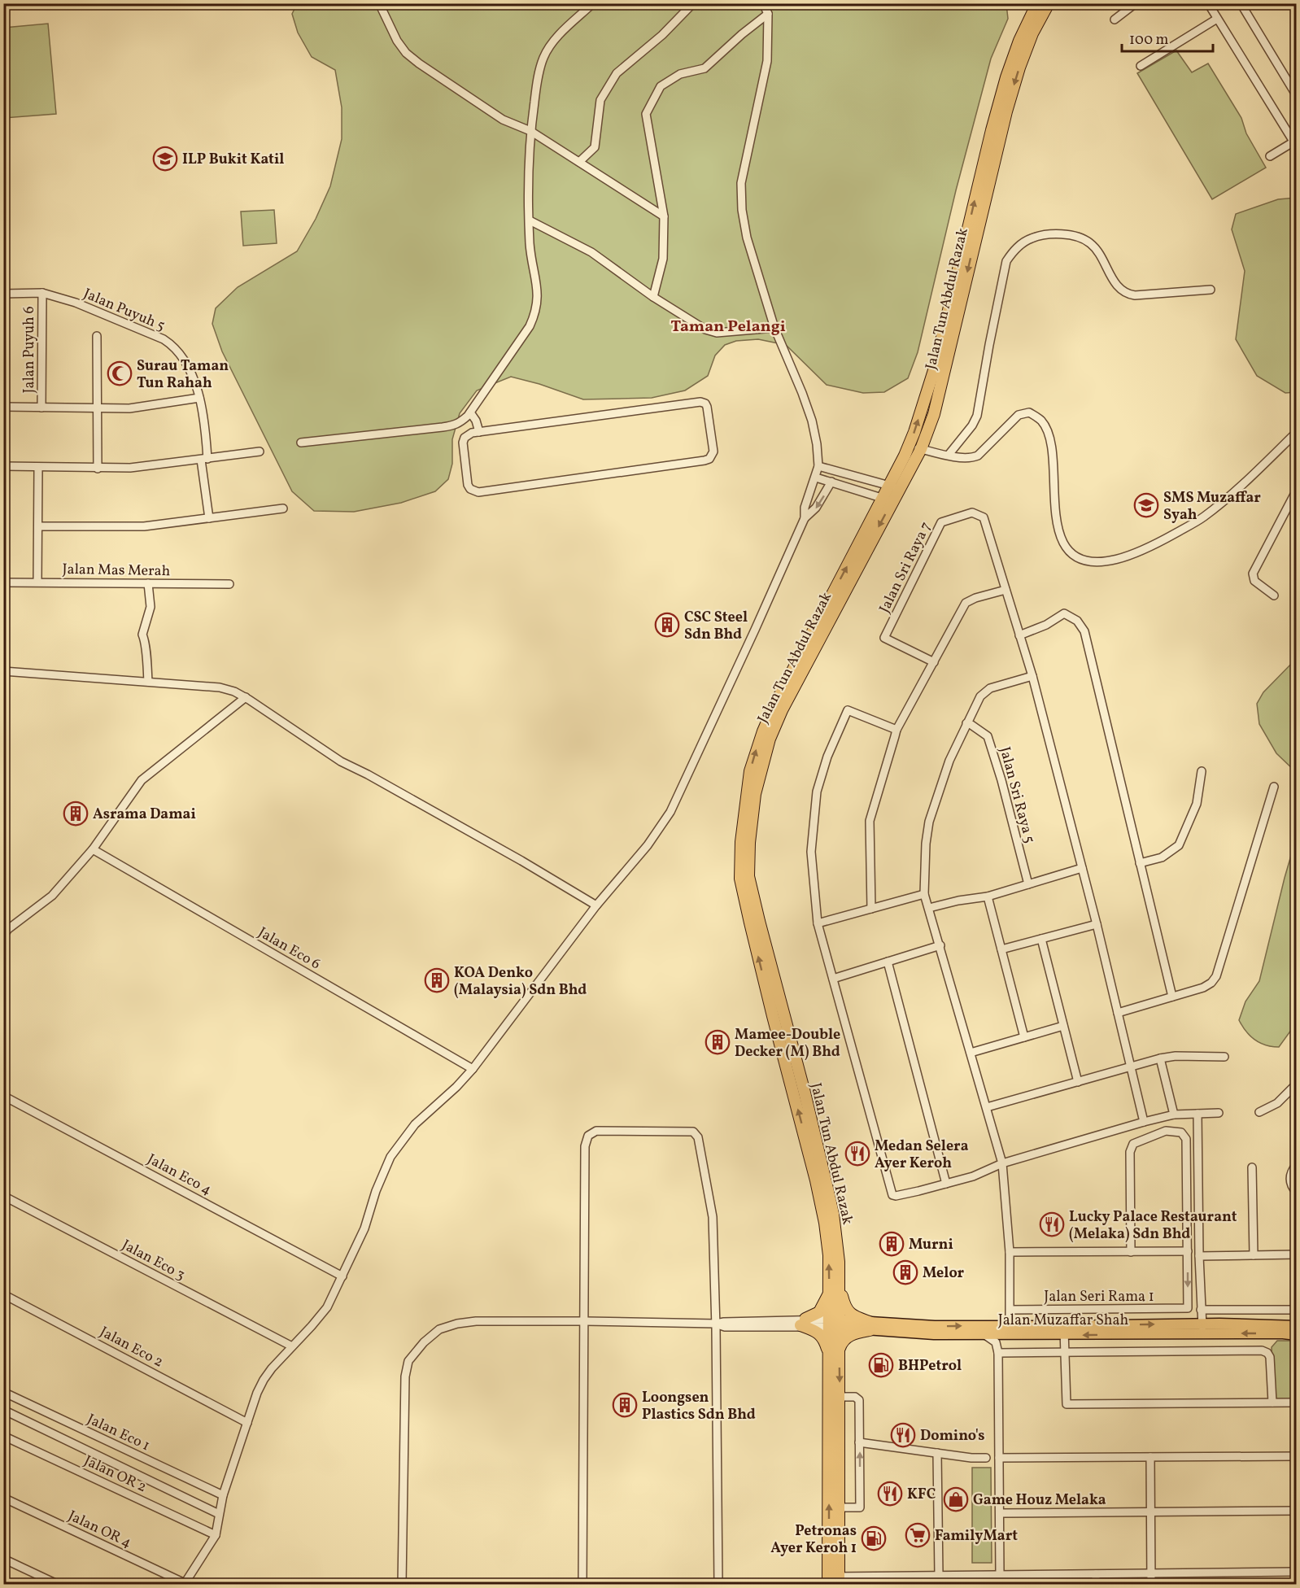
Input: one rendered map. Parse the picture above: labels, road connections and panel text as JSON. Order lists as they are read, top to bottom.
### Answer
{
  "streets": {
    "highway": ["Jalan Tun Abdul Razak"],
    "main road": ["Jalan Muzaffar Shah"],
    "street": [
      "Jalan Puyuh 5",
      "Jalan Puyuh 6",
      "Jalan Sri Raya 7",
      "Jalan Mas Merah",
      "Jalan Sri Raya 5",
      "Jalan Eco 6",
      "Jalan Eco 4",
      "Jalan Eco 3",
      "Jalan Seri Rama 1",
      "Jalan Eco 2",
      "Jalan Eco 1",
      "Jalan OR 2",
      "Jalan OR 4"
    ]
  },
  "crossings": [
    ["Jalan Tun Abdul Razak", "Jalan Muzaffar Shah"],
    ["Jalan Puyuh 5", "Jalan Puyuh 6"]
  ],
  "districts": ["Taman Pelangi"],
  "places": {
    "school or university": ["ILP Bukit Katil", "SMS Muzaffar Syah"],
    "mosque": ["Surau Taman Tun Rahah"],
    "building": [
      "CSC Steel Sdn Bhd",
      "Asrama Damai",
      "KOA Denko (Malaysia) Sdn Bhd",
      "Mamee-Double Decker (M) Bhd",
      "Murni",
      "Melor",
      "Loongsen Plastics Sdn Bhd"
    ],
    "restaurant": [
      "Medan Selera Ayer Keroh",
      "Lucky Palace Restaurant (Melaka) Sdn Bhd",
      "Domino's",
      "KFC"
    ],
    "fuel station": ["BHPetrol", "Petronas Ayer Keroh 1"],
    "shop": ["Game Houz Melaka"],
    "supermarket": ["FamilyMart"]
  },
  "scale_bar": "100 m"
}
